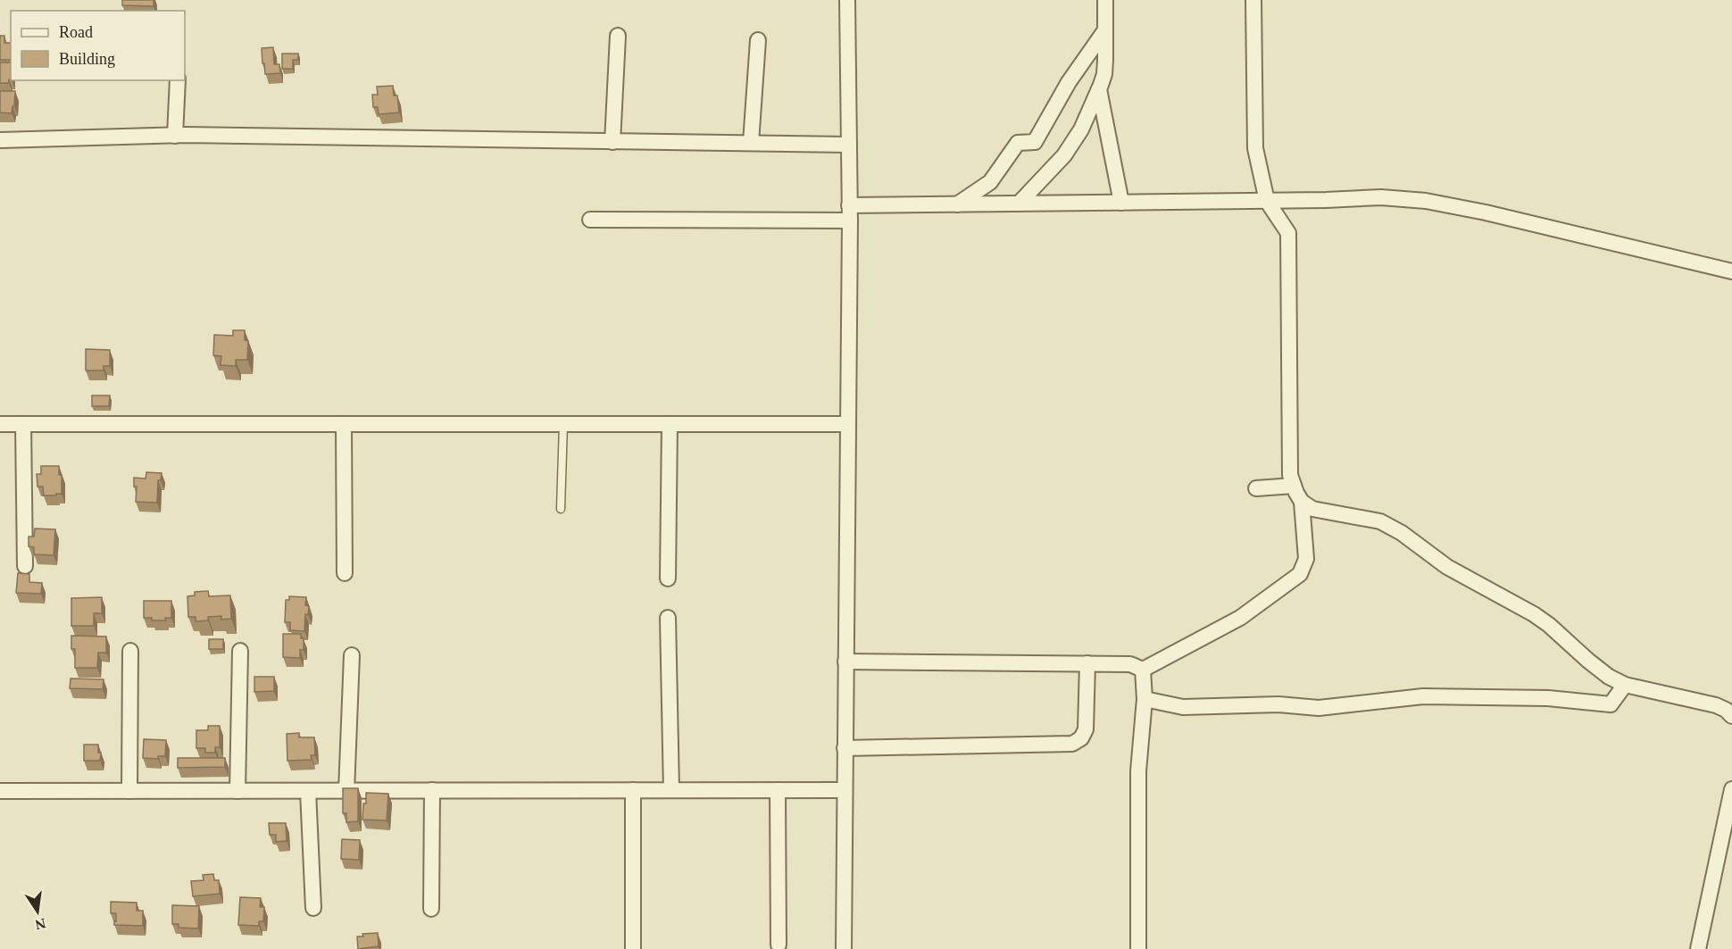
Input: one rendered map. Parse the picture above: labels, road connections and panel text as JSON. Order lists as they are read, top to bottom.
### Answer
{
  "legend": ["Road", "Building"],
  "north": "bottom"
}
